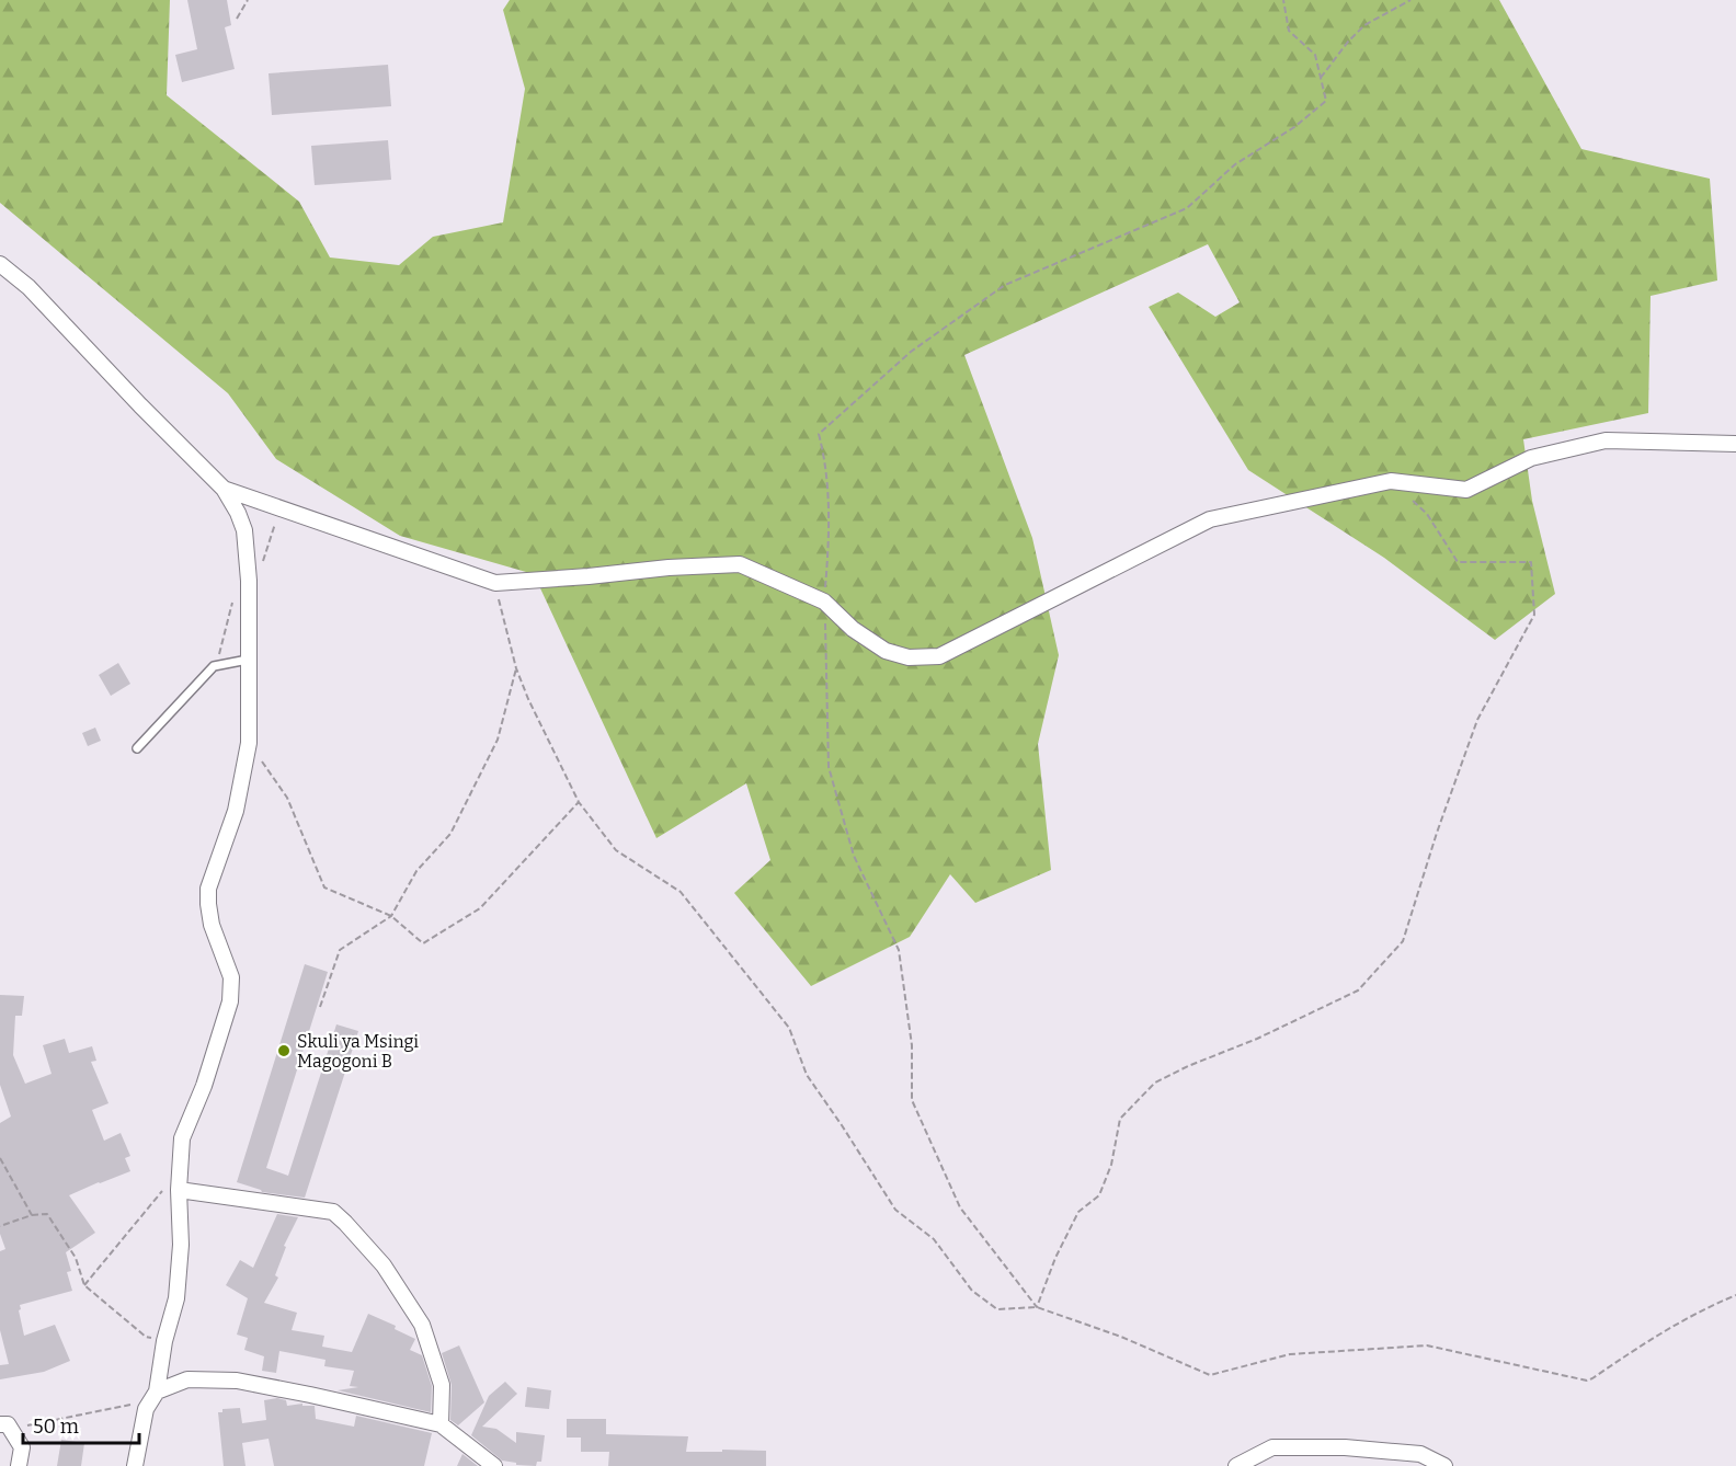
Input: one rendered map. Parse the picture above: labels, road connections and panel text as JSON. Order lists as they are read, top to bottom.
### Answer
{
  "places": ["Skuli ya Msingi Magogoni B"],
  "scale_bar": "50 m"
}
